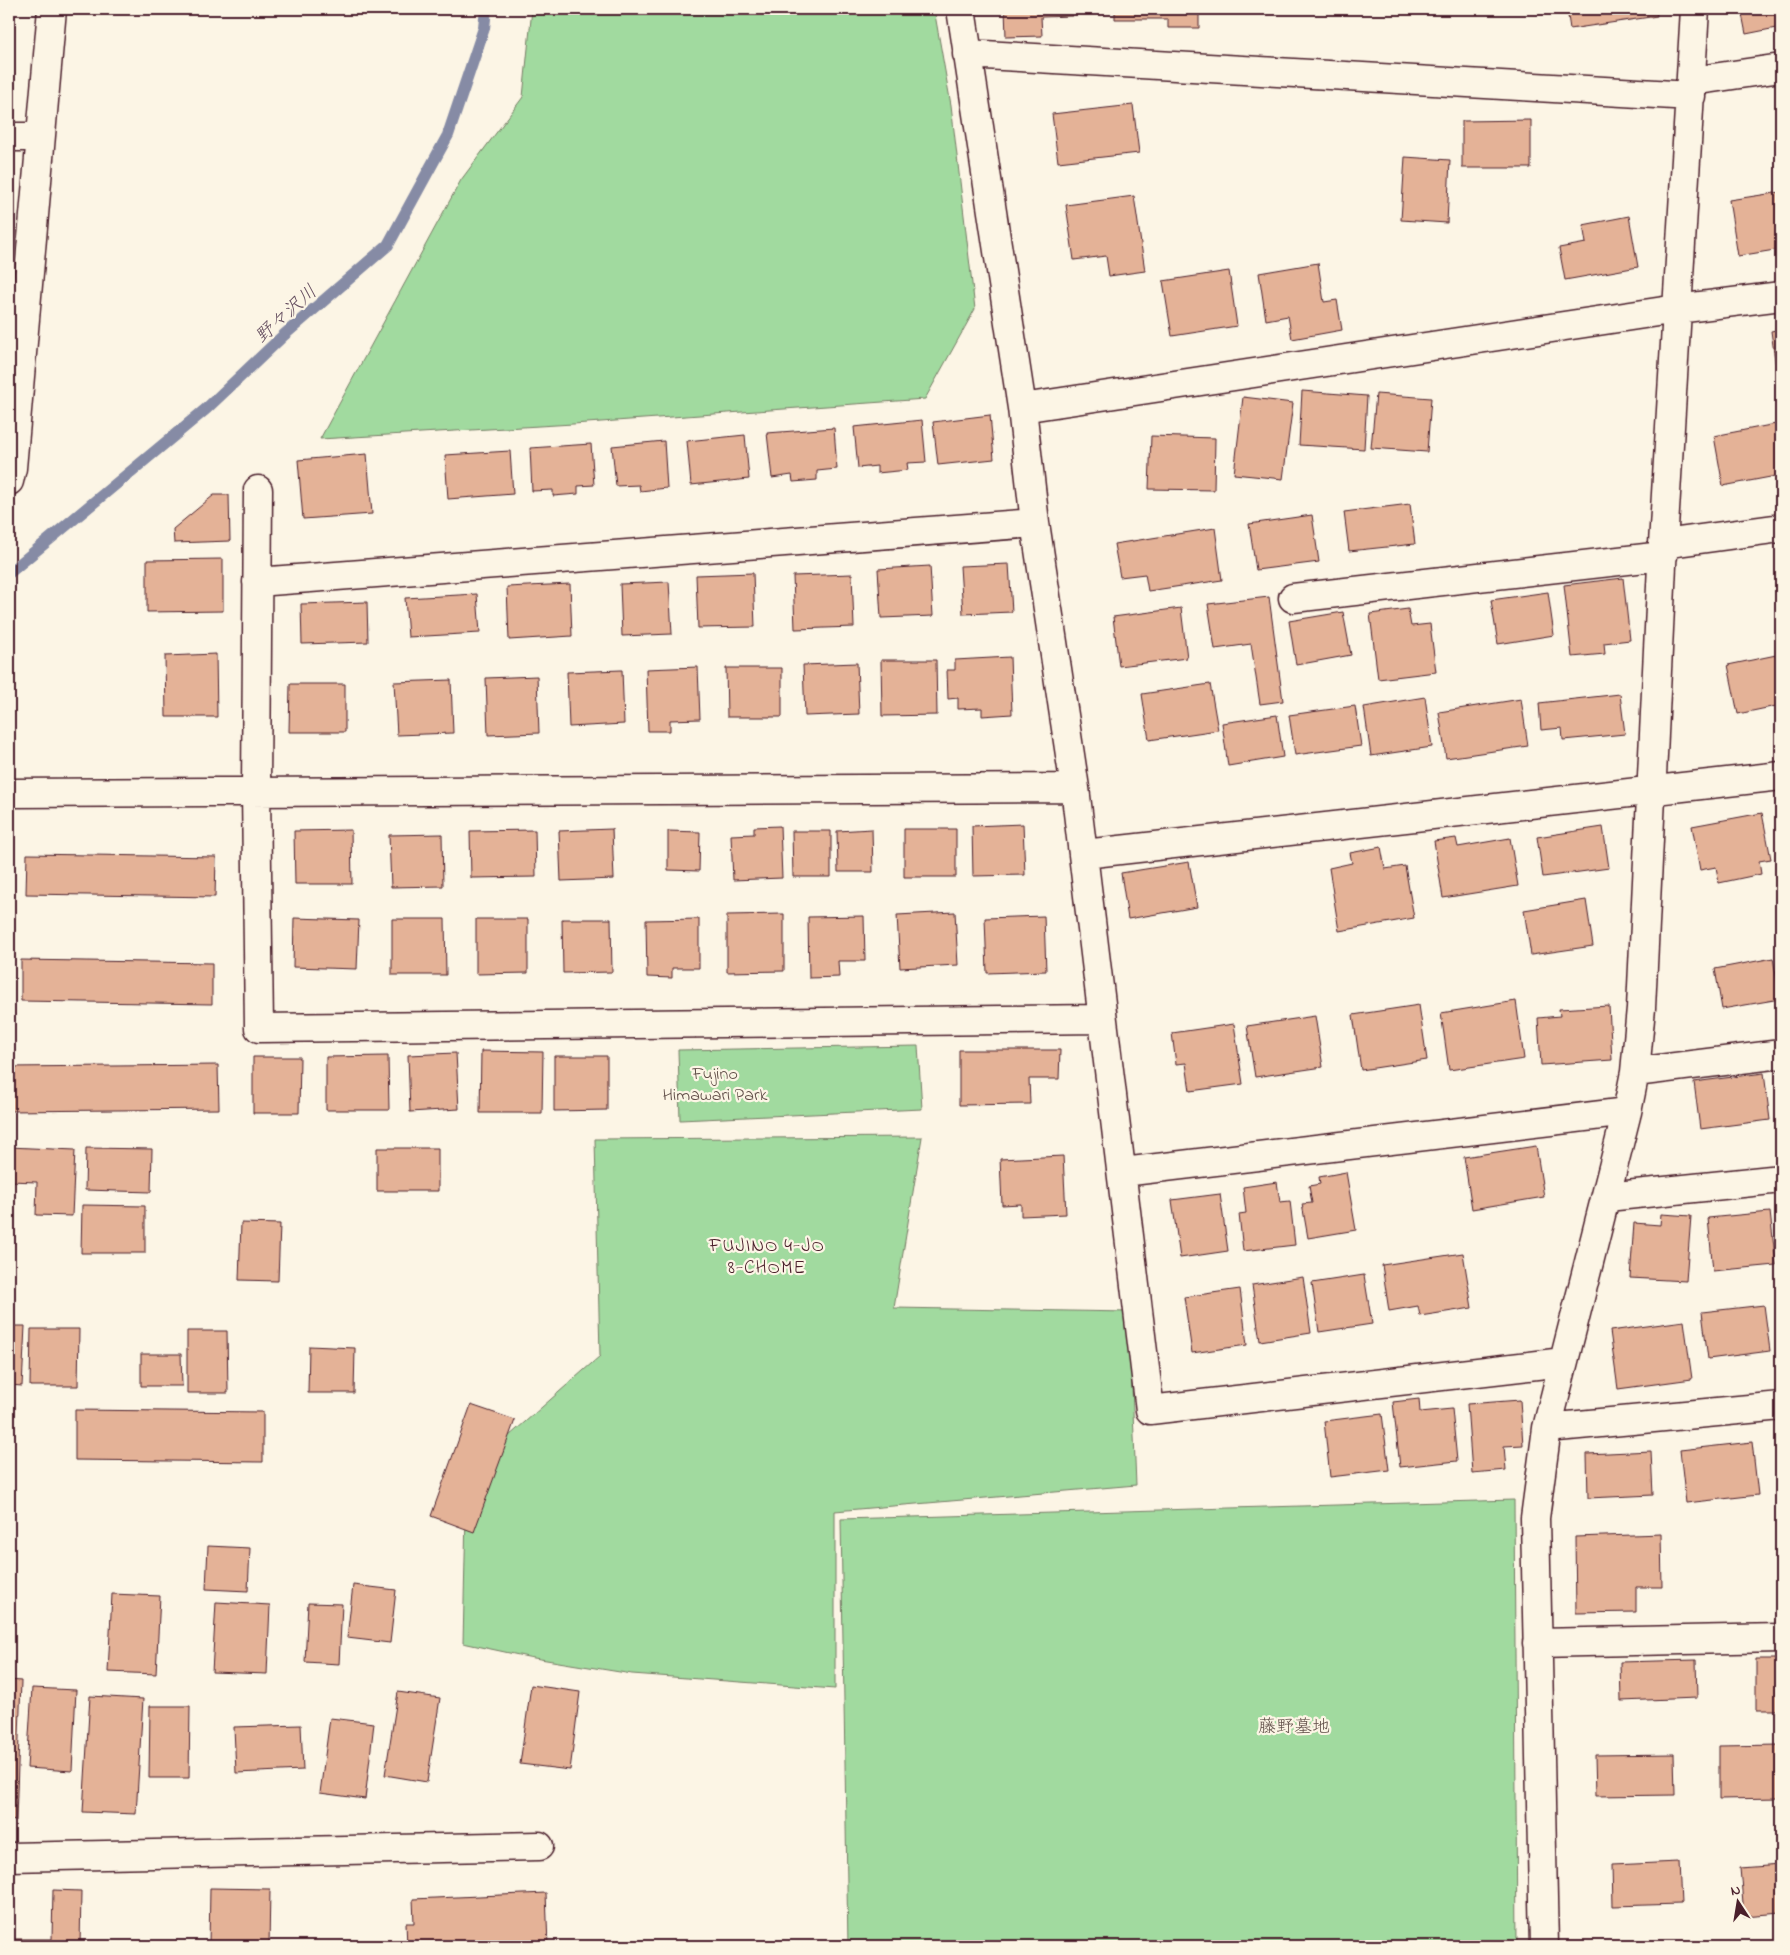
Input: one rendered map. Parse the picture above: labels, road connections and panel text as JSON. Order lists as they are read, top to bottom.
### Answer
{
  "districts": ["FUJINO 4-JO 8-CHOME"],
  "water": ["野々沢川"],
  "parks": ["Fujino Himawari Park", "藤野墓地"],
  "north": "top"
}
